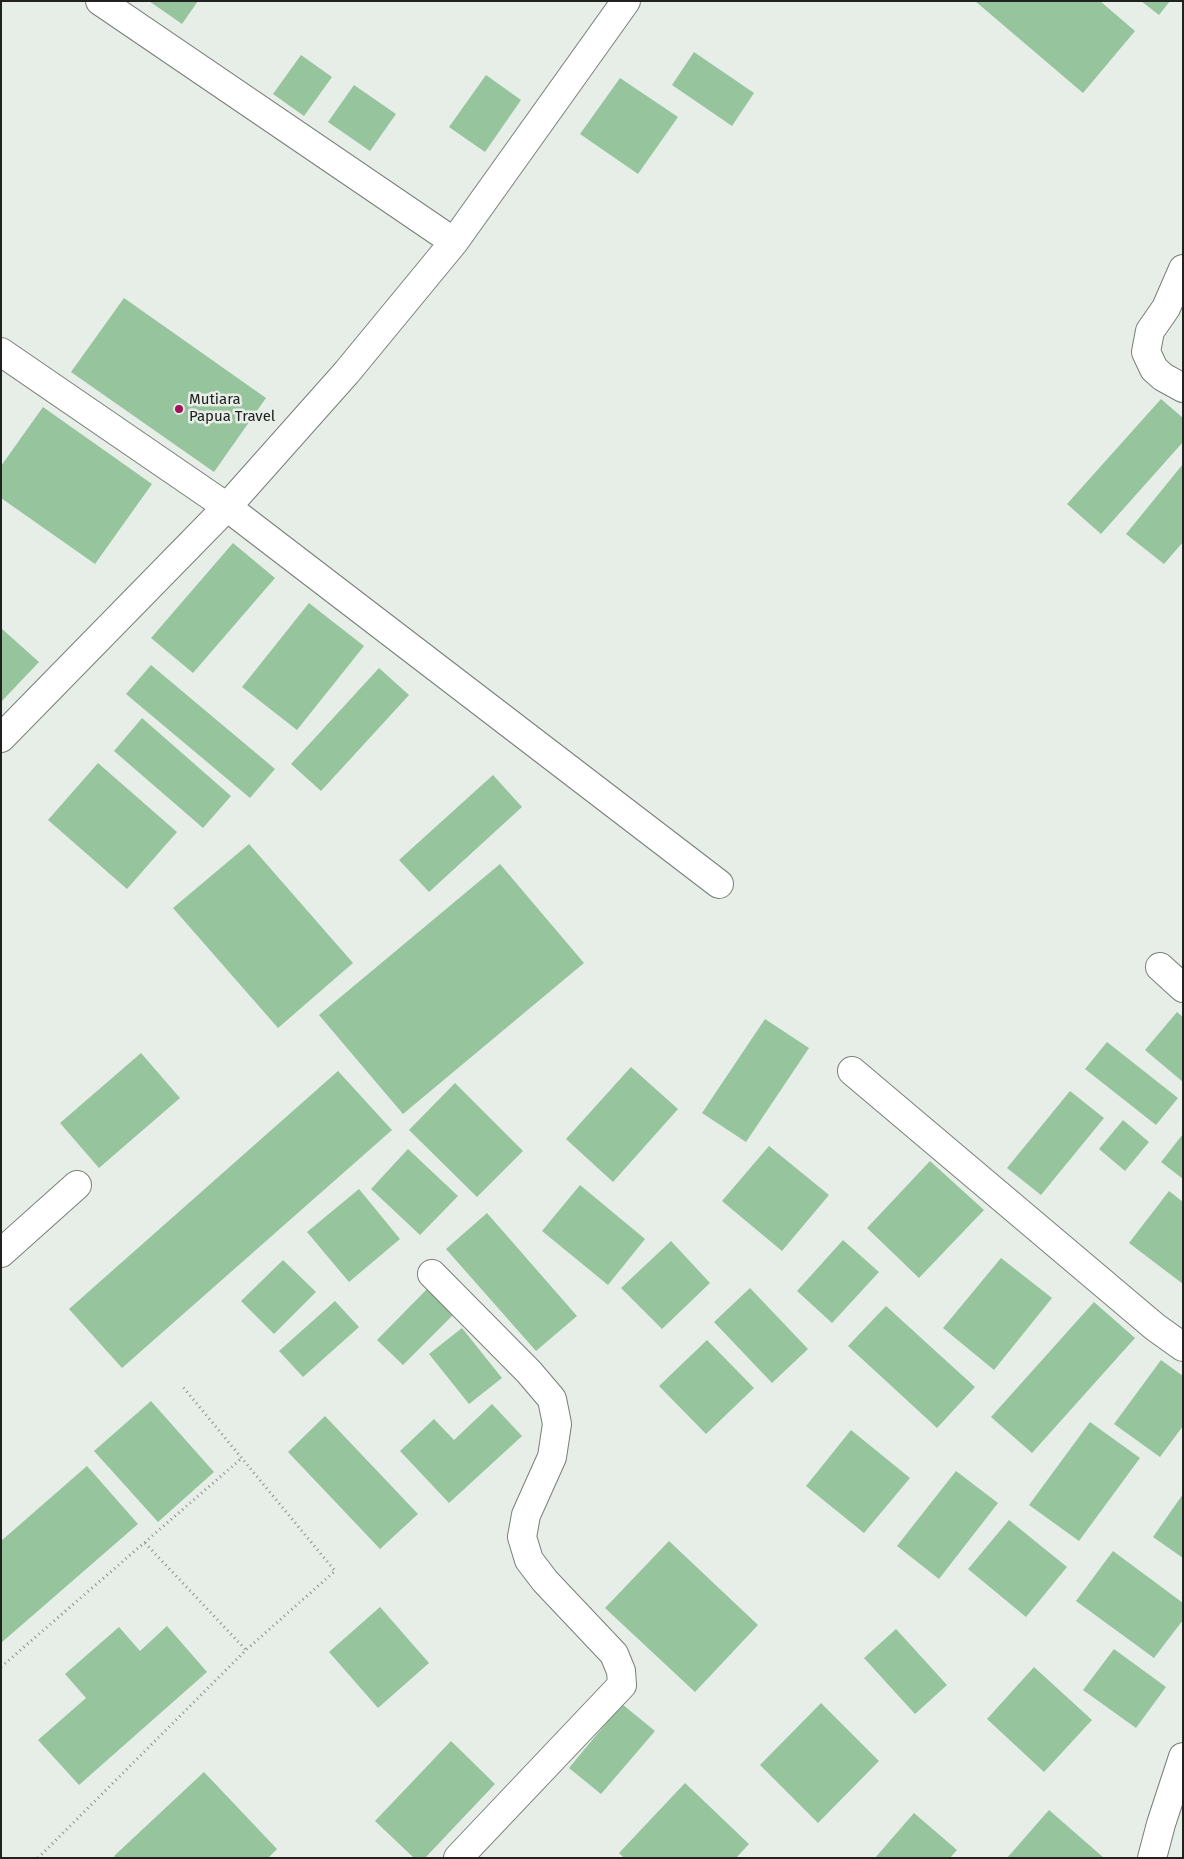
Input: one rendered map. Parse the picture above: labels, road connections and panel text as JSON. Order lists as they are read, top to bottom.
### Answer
{
  "places": ["Mutiara Papua Travel"]
}
